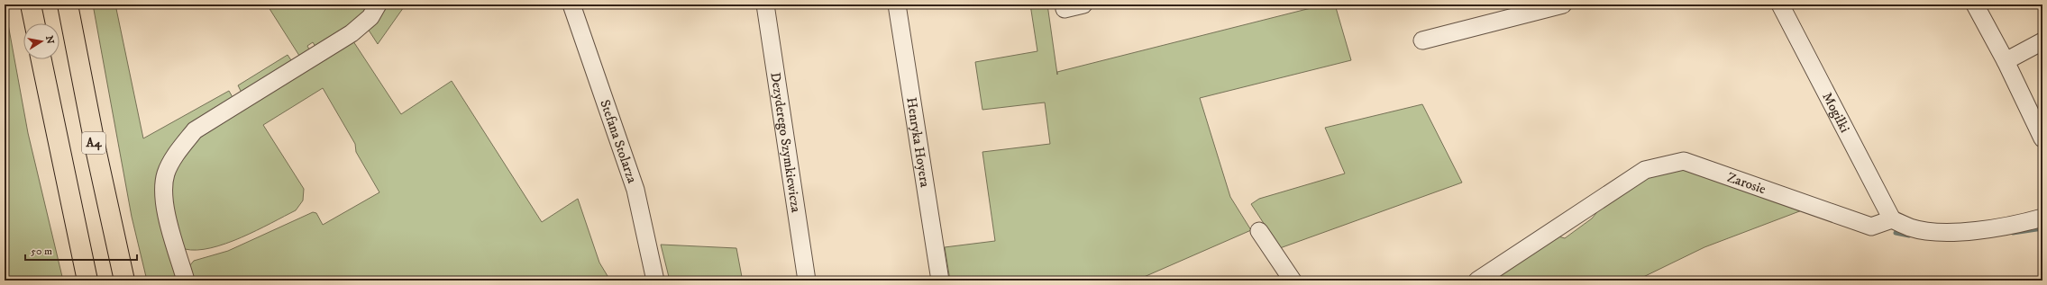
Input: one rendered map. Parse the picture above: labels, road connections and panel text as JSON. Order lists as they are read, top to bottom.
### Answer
{
  "streets": {
    "highway": ["A4"],
    "street": [
      "Mogiłki",
      "Stefana Stolarza",
      "Dezyderego Szymkiewicza",
      "Henryka Hoyera",
      "Zarosie"
    ]
  },
  "crossings": [
    ["Mogiłki", "Zarosie"]
  ],
  "scale_bar": "50 m",
  "north": "right"
}
